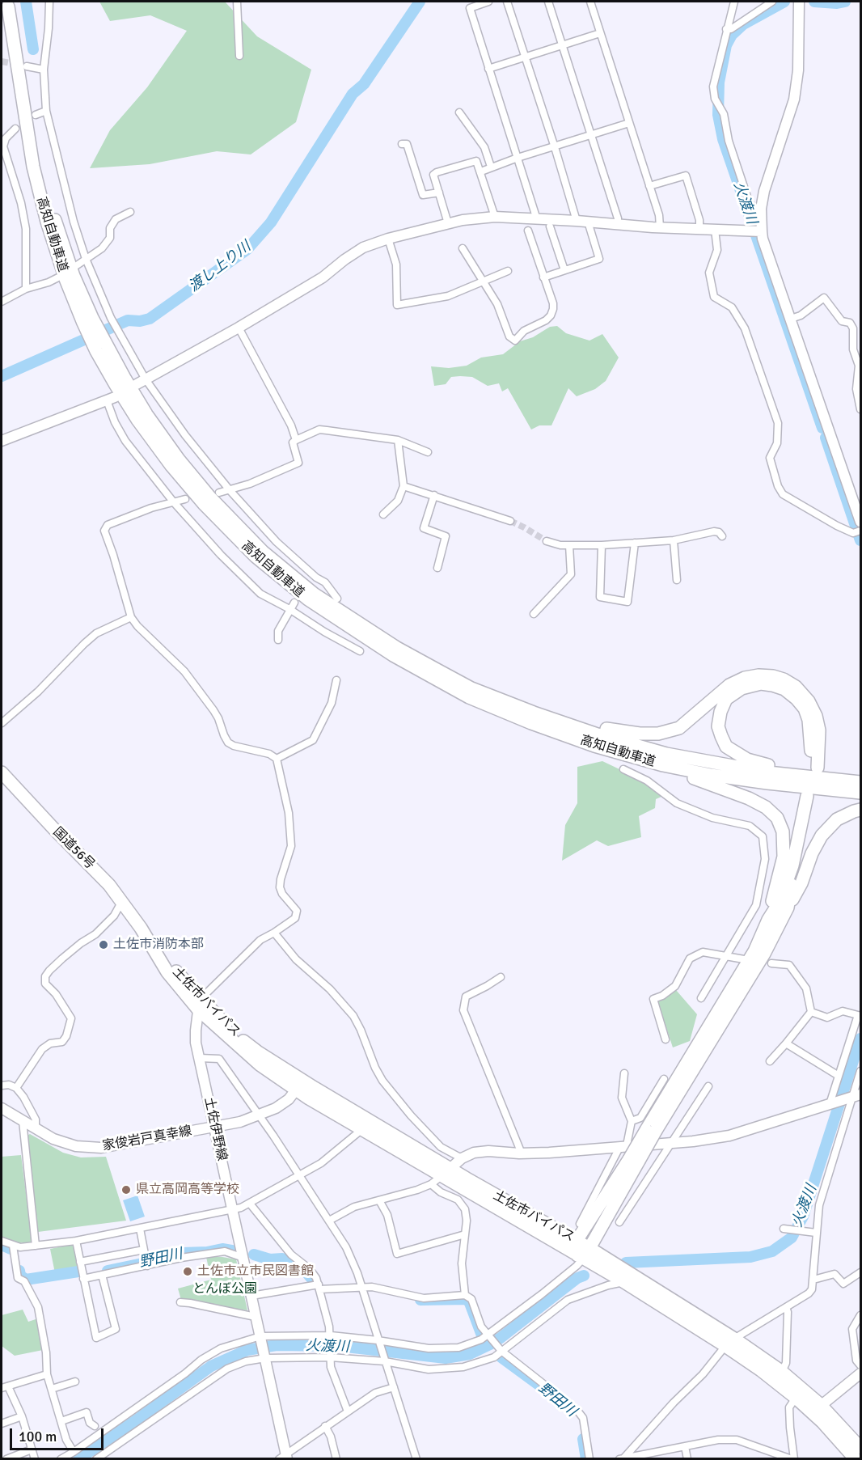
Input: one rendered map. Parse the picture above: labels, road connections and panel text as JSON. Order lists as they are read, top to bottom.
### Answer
{
  "streets": {
    "highway": ["高知自動車道", "国道56号", "土佐市バイパス"],
    "street": ["土佐伊野線", "家俊岩戸真幸線"]
  },
  "crossings": [
    ["国道56号", "土佐市バイパス"],
    ["土佐市バイパス", "土佐伊野線"],
    ["土佐市バイパス", "家俊岩戸真幸線"],
    ["土佐伊野線", "家俊岩戸真幸線"]
  ],
  "water": ["火渡川", "渡し上り川", "野田川"],
  "parks": ["とんぼ公園"],
  "places": ["土佐市消防本部", "県立高岡高等学校", "土佐市立市民図書館"],
  "scale_bar": "100 m"
}
